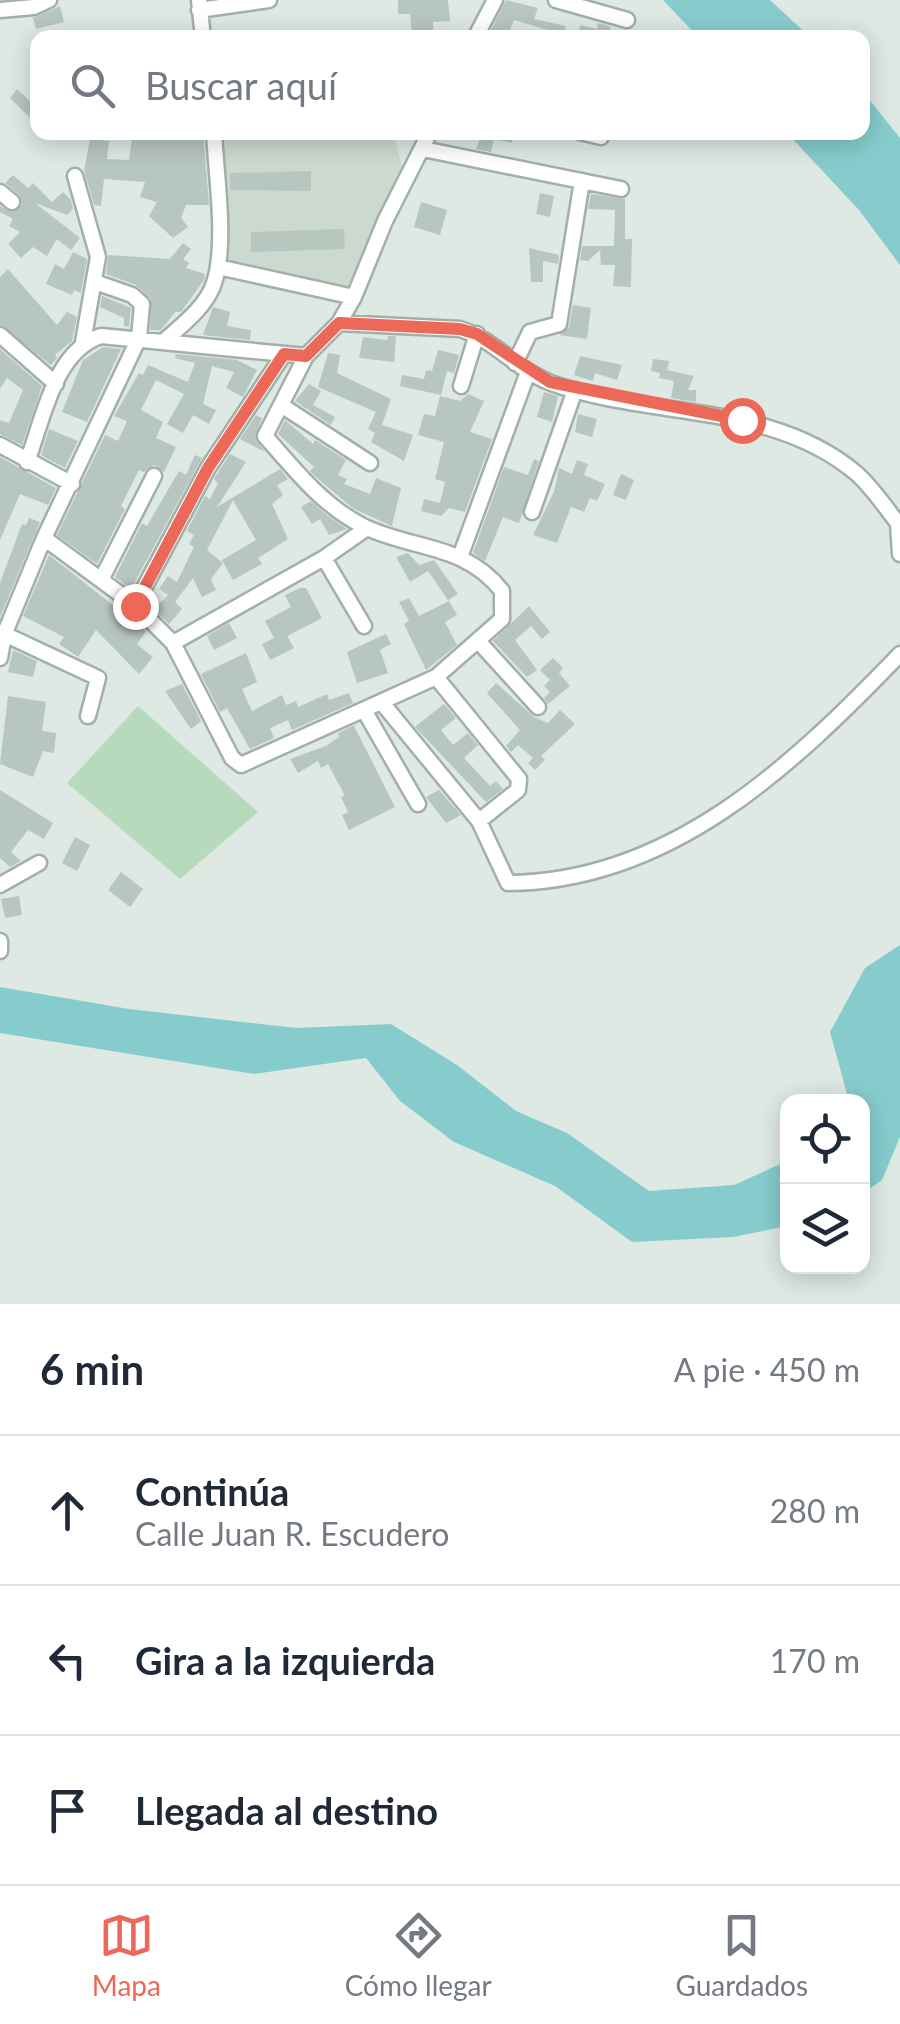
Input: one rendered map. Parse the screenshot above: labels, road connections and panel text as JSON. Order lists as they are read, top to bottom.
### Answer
{
  "page": {
    "search": "Buscar aquí",
    "heading": ["6 min", "A pie · 450 m"],
    "list": [
      ["Continúa", "Calle Juan R. Escudero", "280 m"],
      ["Gira a la izquierda", "170 m"],
      "Llegada al destino"
    ],
    "nav": ["Mapa", "Cómo llegar", "Guardados"]
  }
}
